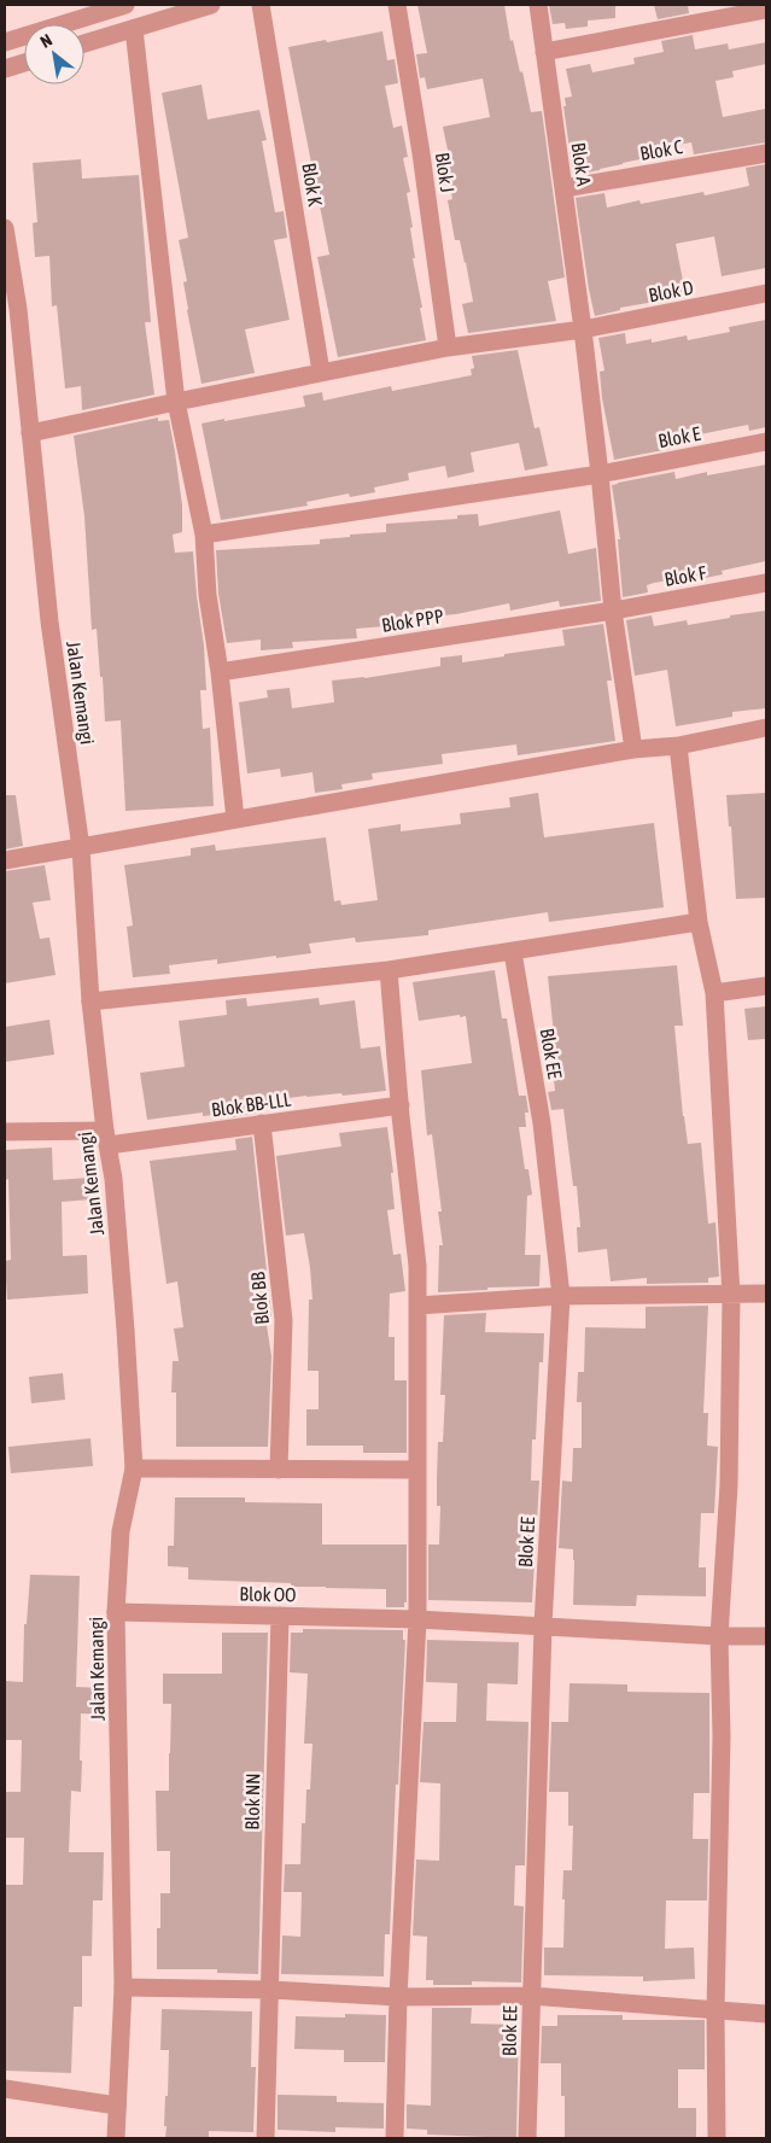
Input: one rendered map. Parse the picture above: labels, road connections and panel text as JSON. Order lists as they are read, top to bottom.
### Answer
{
  "streets": {
    "street": [
      "Blok C",
      "Blok A",
      "Blok J",
      "Blok K",
      "Blok D",
      "Blok E",
      "Blok F",
      "Blok PPP",
      "Jalan Kemangi",
      "Blok EE",
      "Blok BB-LLL",
      "Blok BB",
      "Blok OO",
      "Blok NN"
    ]
  },
  "crossings": [
    ["Blok C", "Blok A"],
    ["Blok A", "Blok D"],
    ["Blok A", "Blok E"],
    ["Blok A", "Blok F"],
    ["Blok A", "Blok PPP"],
    ["Blok J", "Blok D"],
    ["Blok K", "Blok D"],
    ["Blok D", "Jalan Kemangi"],
    ["Blok F", "Blok PPP"],
    ["Jalan Kemangi", "Blok BB-LLL"],
    ["Jalan Kemangi", "Blok OO"],
    ["Blok EE", "Blok OO"],
    ["Blok BB-LLL", "Blok BB"],
    ["Blok OO", "Blok NN"]
  ],
  "north": "top left"
}
